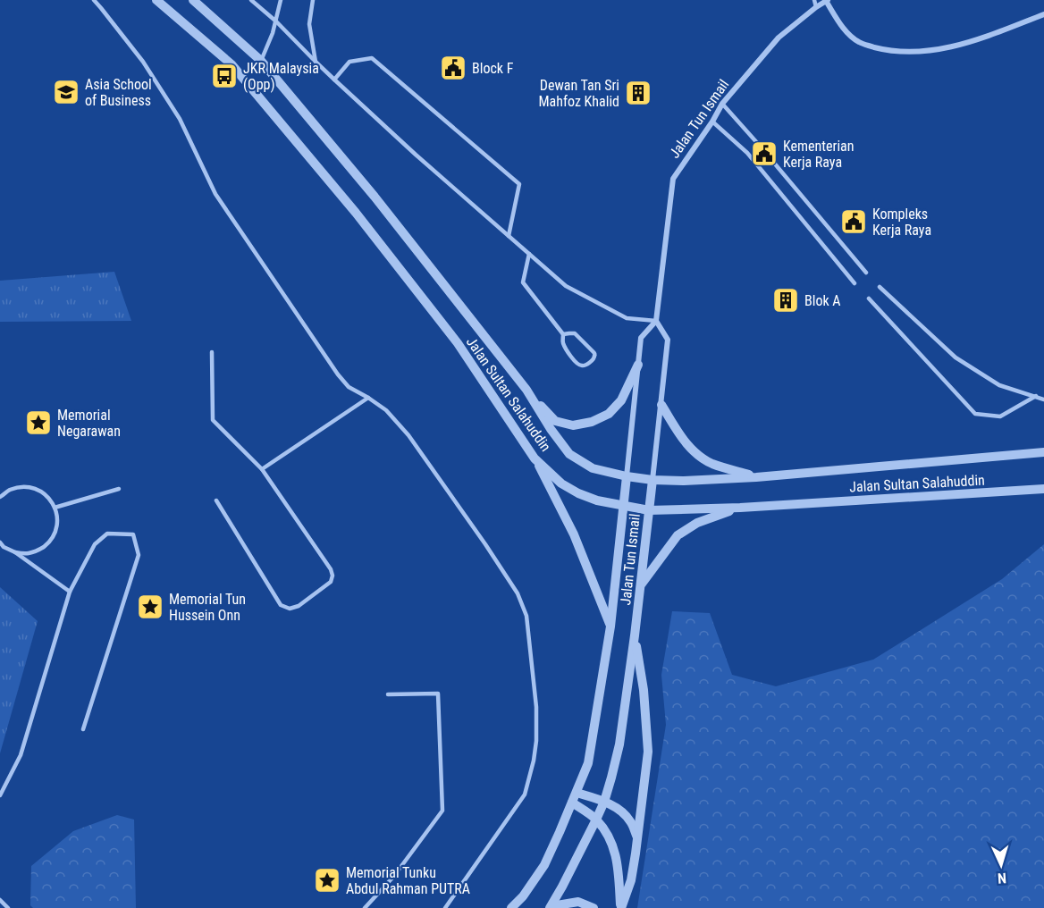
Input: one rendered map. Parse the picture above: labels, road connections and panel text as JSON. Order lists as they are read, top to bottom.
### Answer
{
  "streets": {
    "street": ["Jalan Tun Ismail", "Jalan Sultan Salahuddin"]
  },
  "crossings": [
    ["Jalan Tun Ismail", "Jalan Sultan Salahuddin"]
  ],
  "places": {
    "public building": ["Block F", "Kementerian Kerja Raya", "Kompleks Kerja Raya"],
    "bus stop": ["JKR Malaysia (Opp)"],
    "school or university": ["Asia School of Business"],
    "building": ["Dewan Tan Sri Mahfoz Khalid", "Blok A"],
    "place": ["Memorial Negarawan", "Memorial Tun Hussein Onn", "Memorial Tunku Abdul Rahman PUTRA"]
  },
  "north": "bottom"
}
